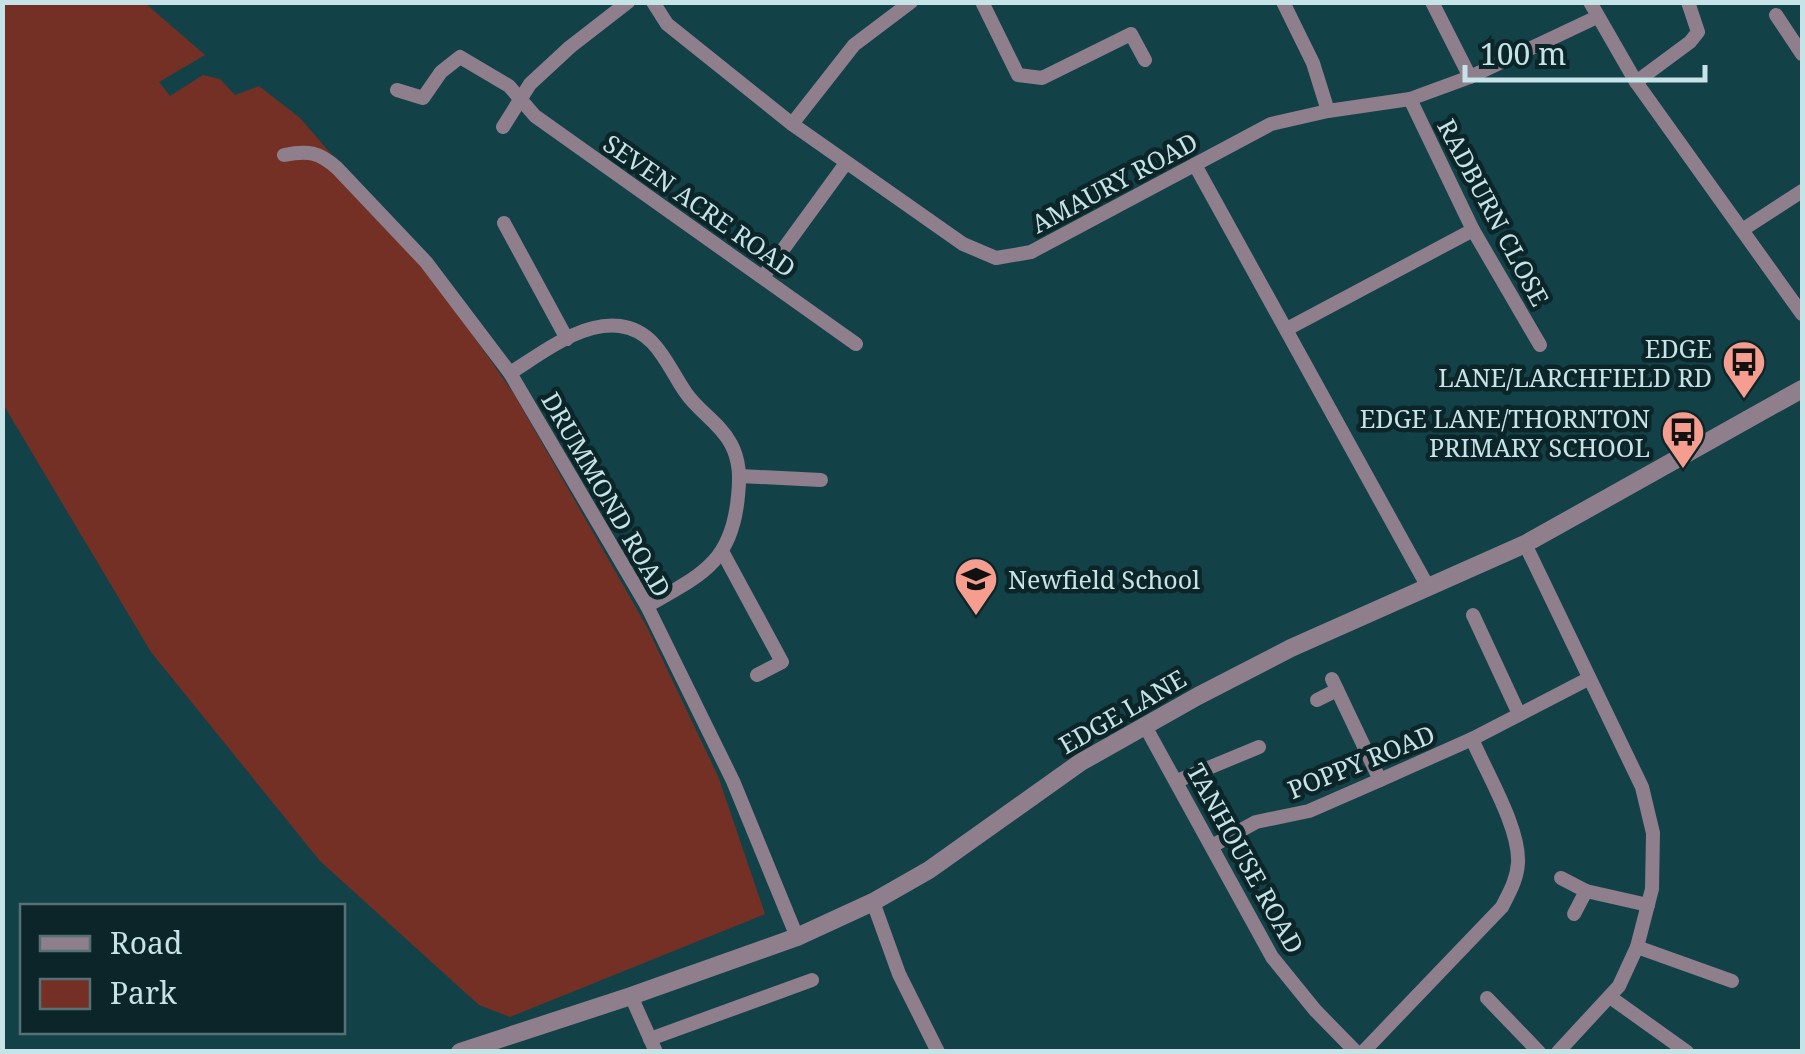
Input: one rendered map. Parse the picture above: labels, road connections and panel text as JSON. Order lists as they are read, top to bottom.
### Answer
{
  "streets": {
    "street": [
      "AMAURY ROAD",
      "SEVEN ACRE ROAD",
      "RADBURN CLOSE",
      "DRUMMOND ROAD",
      "EDGE LANE",
      "POPPY ROAD",
      "TANHOUSE ROAD"
    ]
  },
  "crossings": [
    ["AMAURY ROAD", "RADBURN CLOSE"],
    ["DRUMMOND ROAD", "EDGE LANE"],
    ["EDGE LANE", "TANHOUSE ROAD"],
    ["POPPY ROAD", "TANHOUSE ROAD"]
  ],
  "places": {
    "bus stop": ["EDGE LANE/LARCHFIELD RD", "EDGE LANE/THORNTON PRIMARY SCHOOL"],
    "school or university": ["Newfield School"]
  },
  "legend": ["Road", "Park"],
  "scale_bar": "100 m"
}
